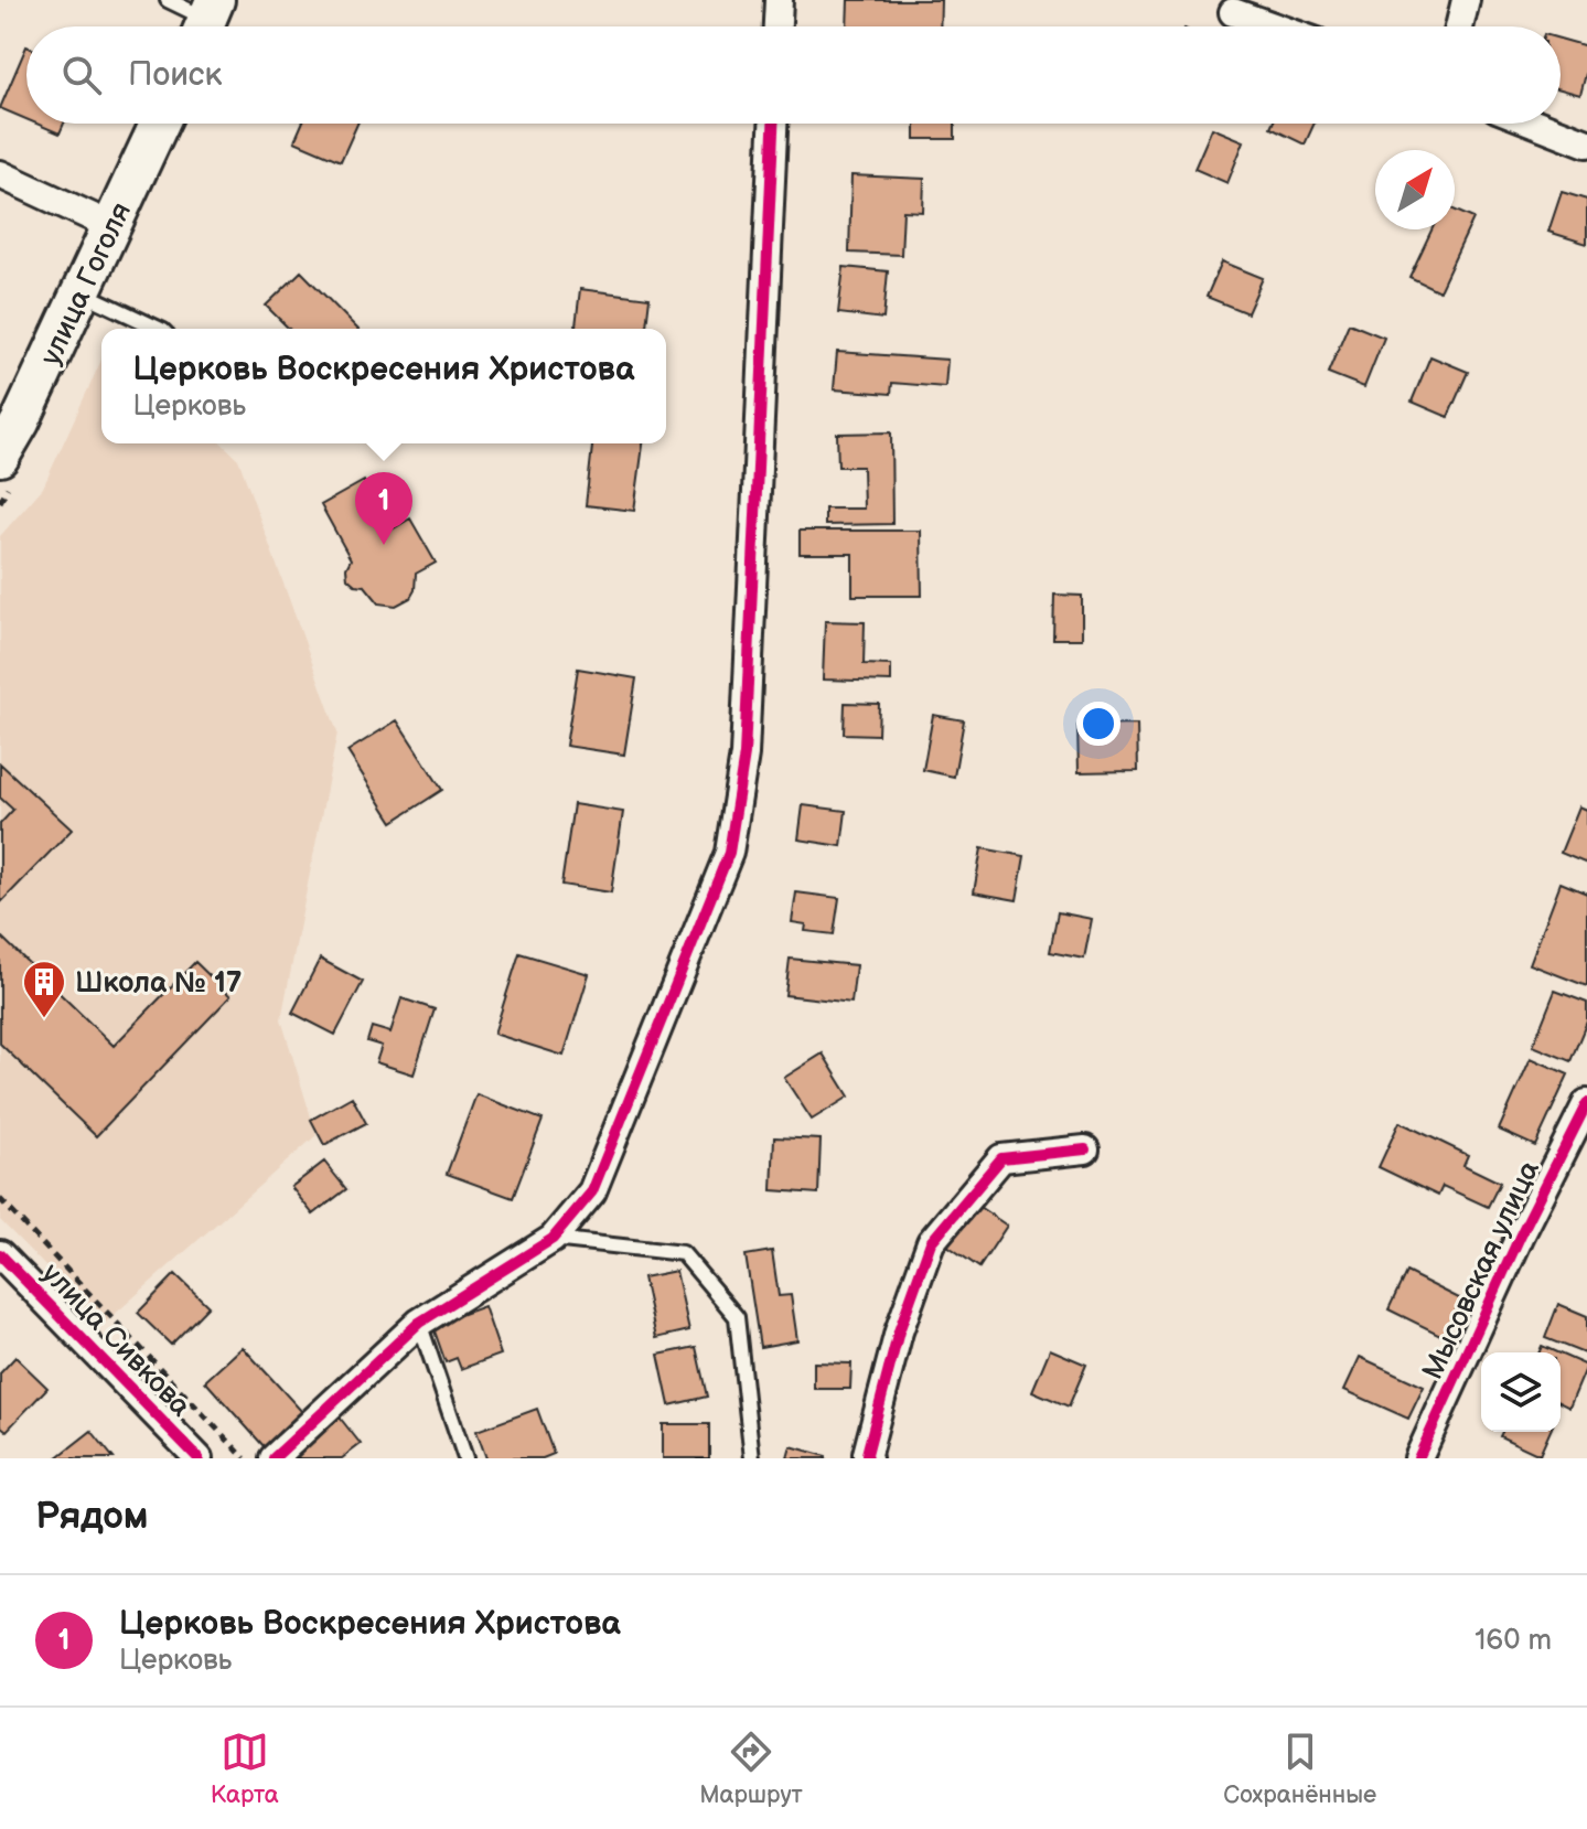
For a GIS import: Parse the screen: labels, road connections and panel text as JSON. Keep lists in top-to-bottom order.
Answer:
{
  "streets": {
    "main road": ["улица Гоголя"],
    "street": ["Мысовская улица", "улица Сивкова"]
  },
  "places": {
    "building": ["Школа № 17"]
  },
  "north": "top right",
  "page": {
    "search": "Поиск",
    "popup": ["Церковь Воскресения Христова", "Церковь"],
    "pins": "1",
    "heading": "Рядом",
    "list": [
      {
        "mark": "1",
        "name": "Церковь Воскресения Христова",
        "note": "Церковь",
        "value": "160 m"
      }
    ],
    "nav": ["Карта", "Маршрут", "Сохранённые"]
  }
}
